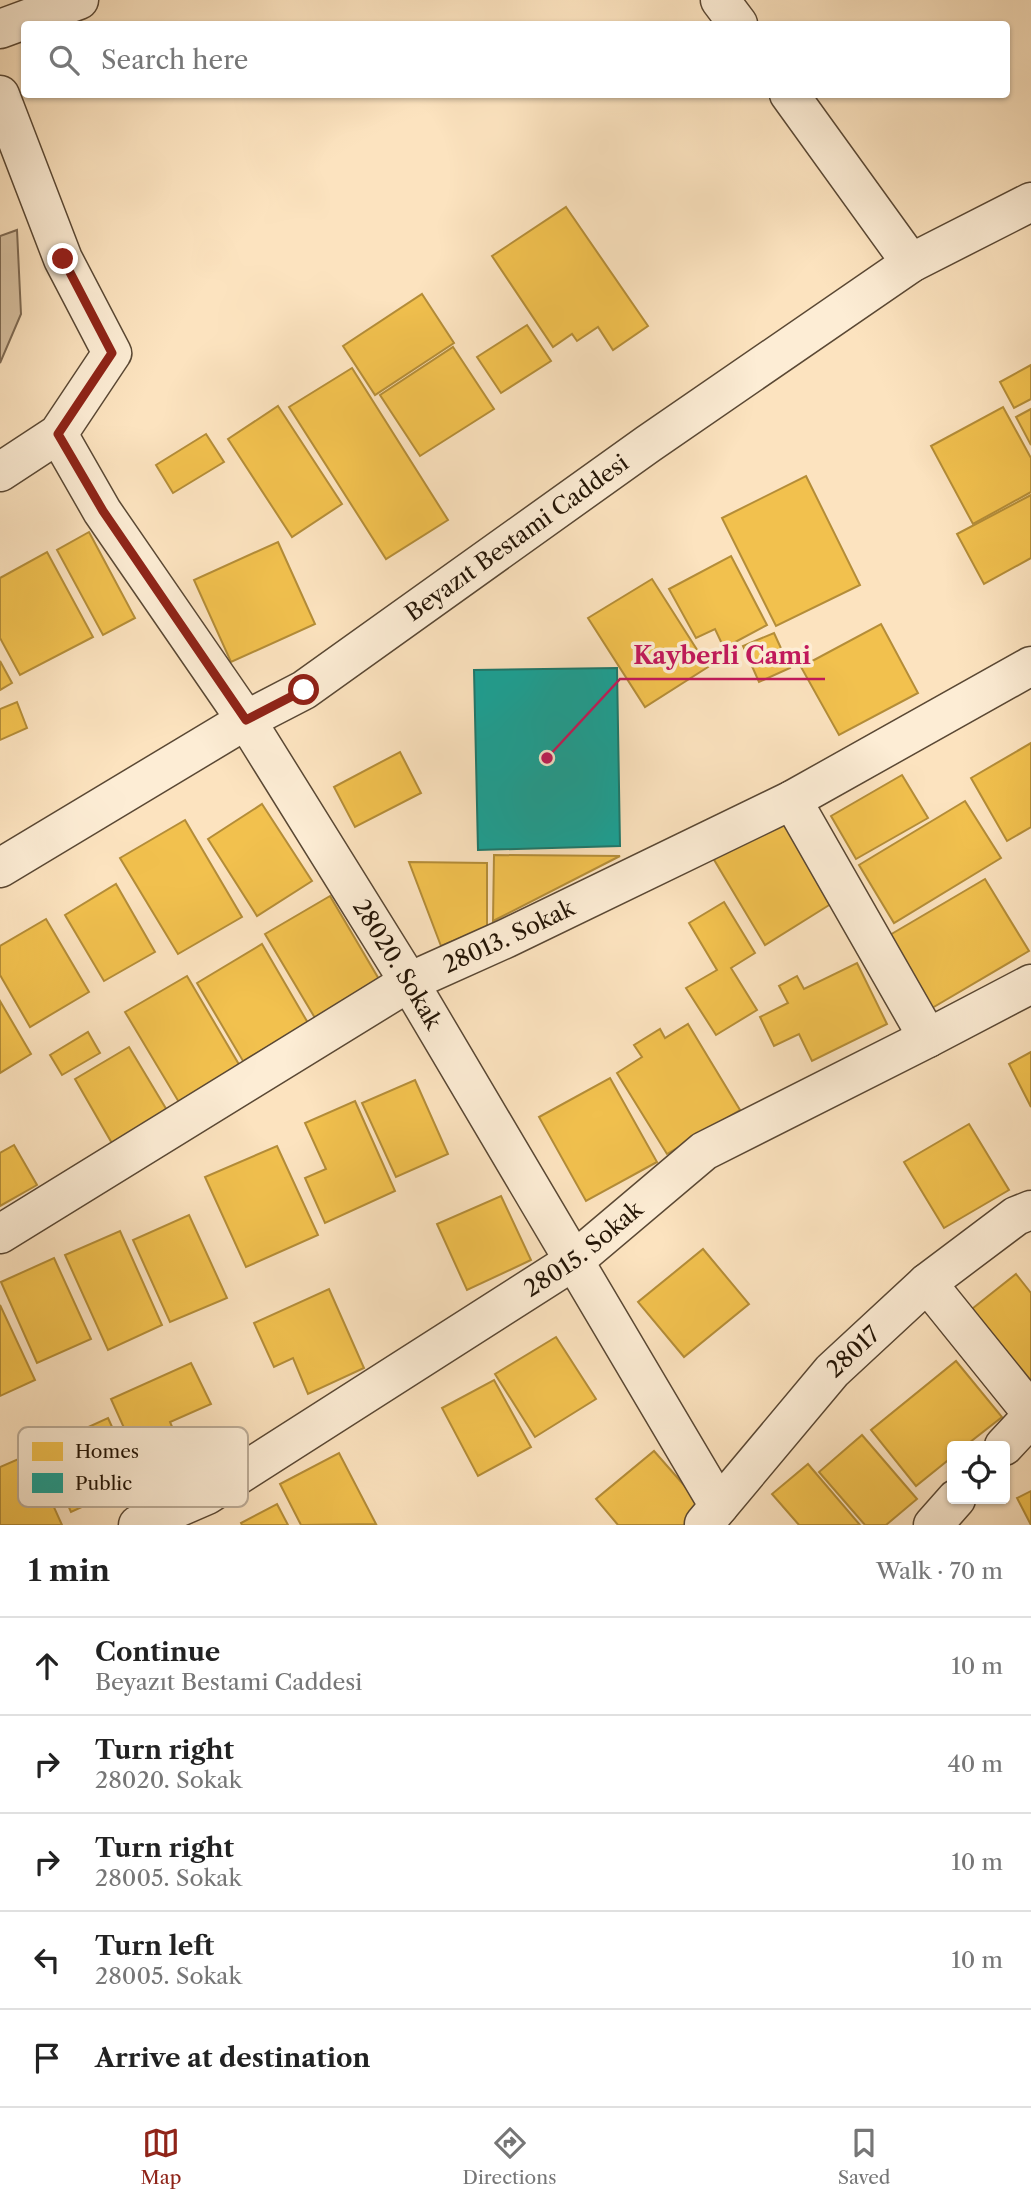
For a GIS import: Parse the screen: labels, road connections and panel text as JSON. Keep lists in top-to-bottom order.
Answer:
{
  "streets": {
    "street": [
      "Beyazıt Bestami Caddesi",
      "28013. Sokak",
      "28020. Sokak",
      "28015. Sokak",
      "28017"
    ]
  },
  "crossings": [
    ["Beyazıt Bestami Caddesi", "28020. Sokak"],
    ["28013. Sokak", "28020. Sokak"],
    ["28020. Sokak", "28015. Sokak"],
    ["28020. Sokak", "28017"]
  ],
  "places": ["Kayberli Cami"],
  "legend": ["Homes", "Public"],
  "page": {
    "search": "Search here",
    "heading": ["1 min", "Walk · 70 m"],
    "list": [
      ["Continue", "Beyazıt Bestami Caddesi", "10 m"],
      ["Turn right", "28020. Sokak", "40 m"],
      ["Turn right", "28005. Sokak", "10 m"],
      ["Turn left", "28005. Sokak", "10 m"],
      "Arrive at destination"
    ],
    "nav": ["Map", "Directions", "Saved"]
  }
}
